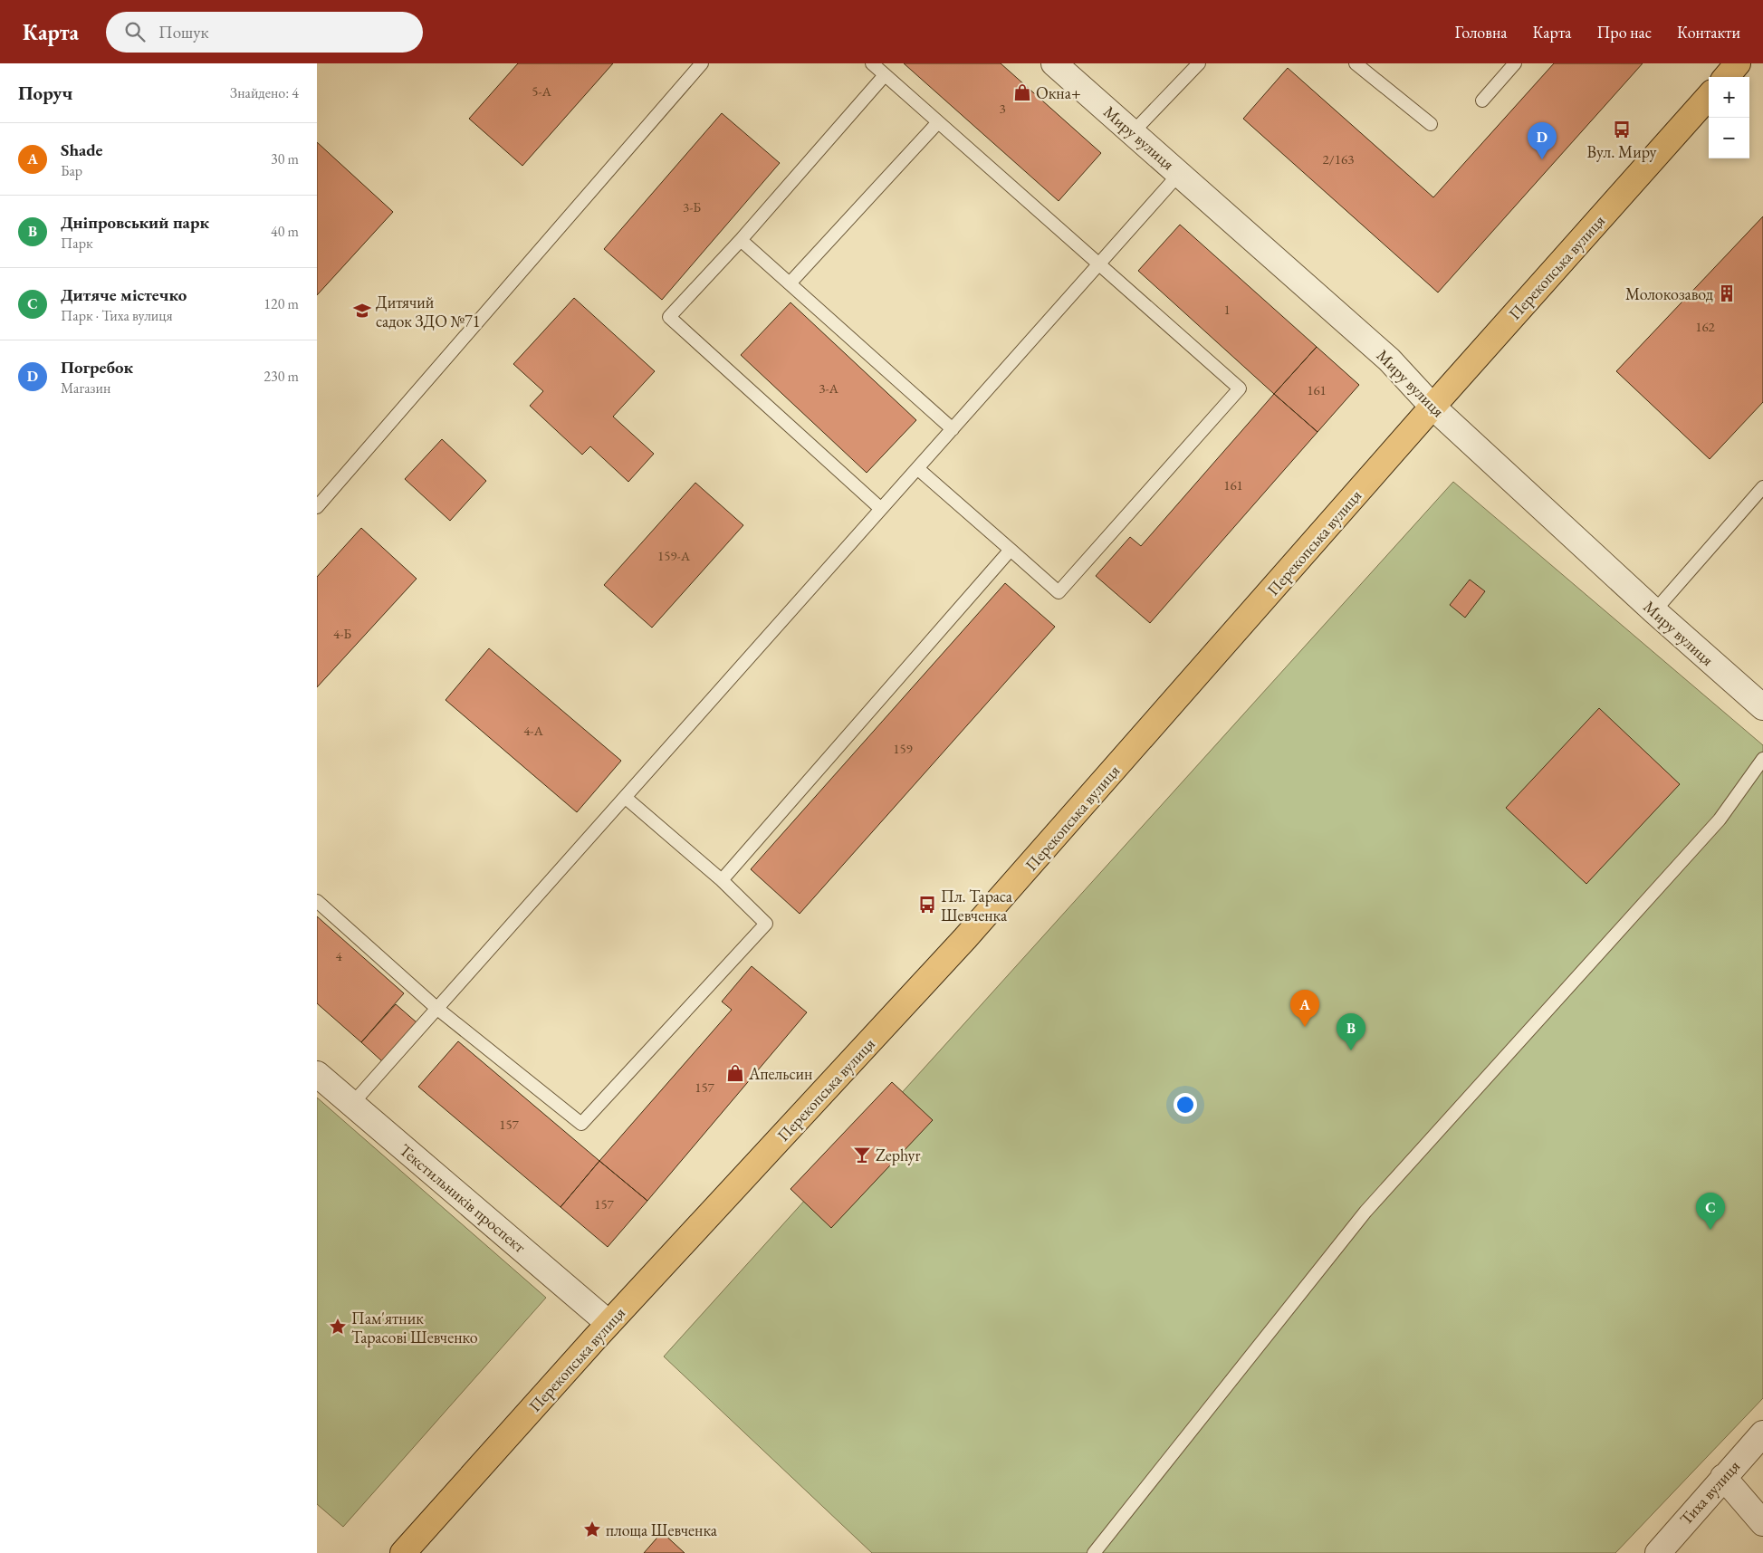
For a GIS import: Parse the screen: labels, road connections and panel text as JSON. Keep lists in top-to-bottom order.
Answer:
{
  "streets": {
    "main road": ["Перекопська вулиця"],
    "street": ["Миру вулиця", "Текстильників проспект", "Тиха вулиця"]
  },
  "crossings": [
    ["Миру вулиця", "Перекопська вулиця"],
    ["Перекопська вулиця", "Текстильників проспект"]
  ],
  "places": {
    "shop": ["Окна+", "Апельсин"],
    "bus stop": ["Вул. Миру", "Пл. Тараса Шевченка"],
    "building": ["Молокозавод"],
    "school or university": ["Дитячий садок ЗДО №71"],
    "bar": ["Zephyr"],
    "place": ["Пам'ятник Тарасові Шевченко", "площа Шевченка"]
  },
  "house_numbers": [
    "5-А",
    "3",
    "2/163",
    "3-Б",
    "1",
    "162",
    "3-А",
    "161",
    "161",
    "159-А",
    "4-Б",
    "4-А",
    "159",
    "4",
    "157",
    "157",
    "157"
  ],
  "page": {
    "header": "Карта",
    "search": "Пошук",
    "nav": [
      "Головна",
      "Карта",
      "Про нас",
      "Контакти"
    ],
    "heading": ["Поруч", "Знайдено: 4"],
    "map_buttons": ["+", "−"],
    "list": [
      {
        "mark": "A",
        "name": "Shade",
        "note": "Бар",
        "value": "30 m"
      },
      {
        "mark": "B",
        "name": "Дніпровський парк",
        "note": "Парк",
        "value": "40 m"
      },
      {
        "mark": "C",
        "name": "Дитяче містечко",
        "note": "Парк · Тиха вулиця",
        "value": "120 m"
      },
      {
        "mark": "D",
        "name": "Погребок",
        "note": "Магазин",
        "value": "230 m"
      }
    ],
    "pins": [
      "D",
      "A",
      "B",
      "C"
    ]
  }
}
